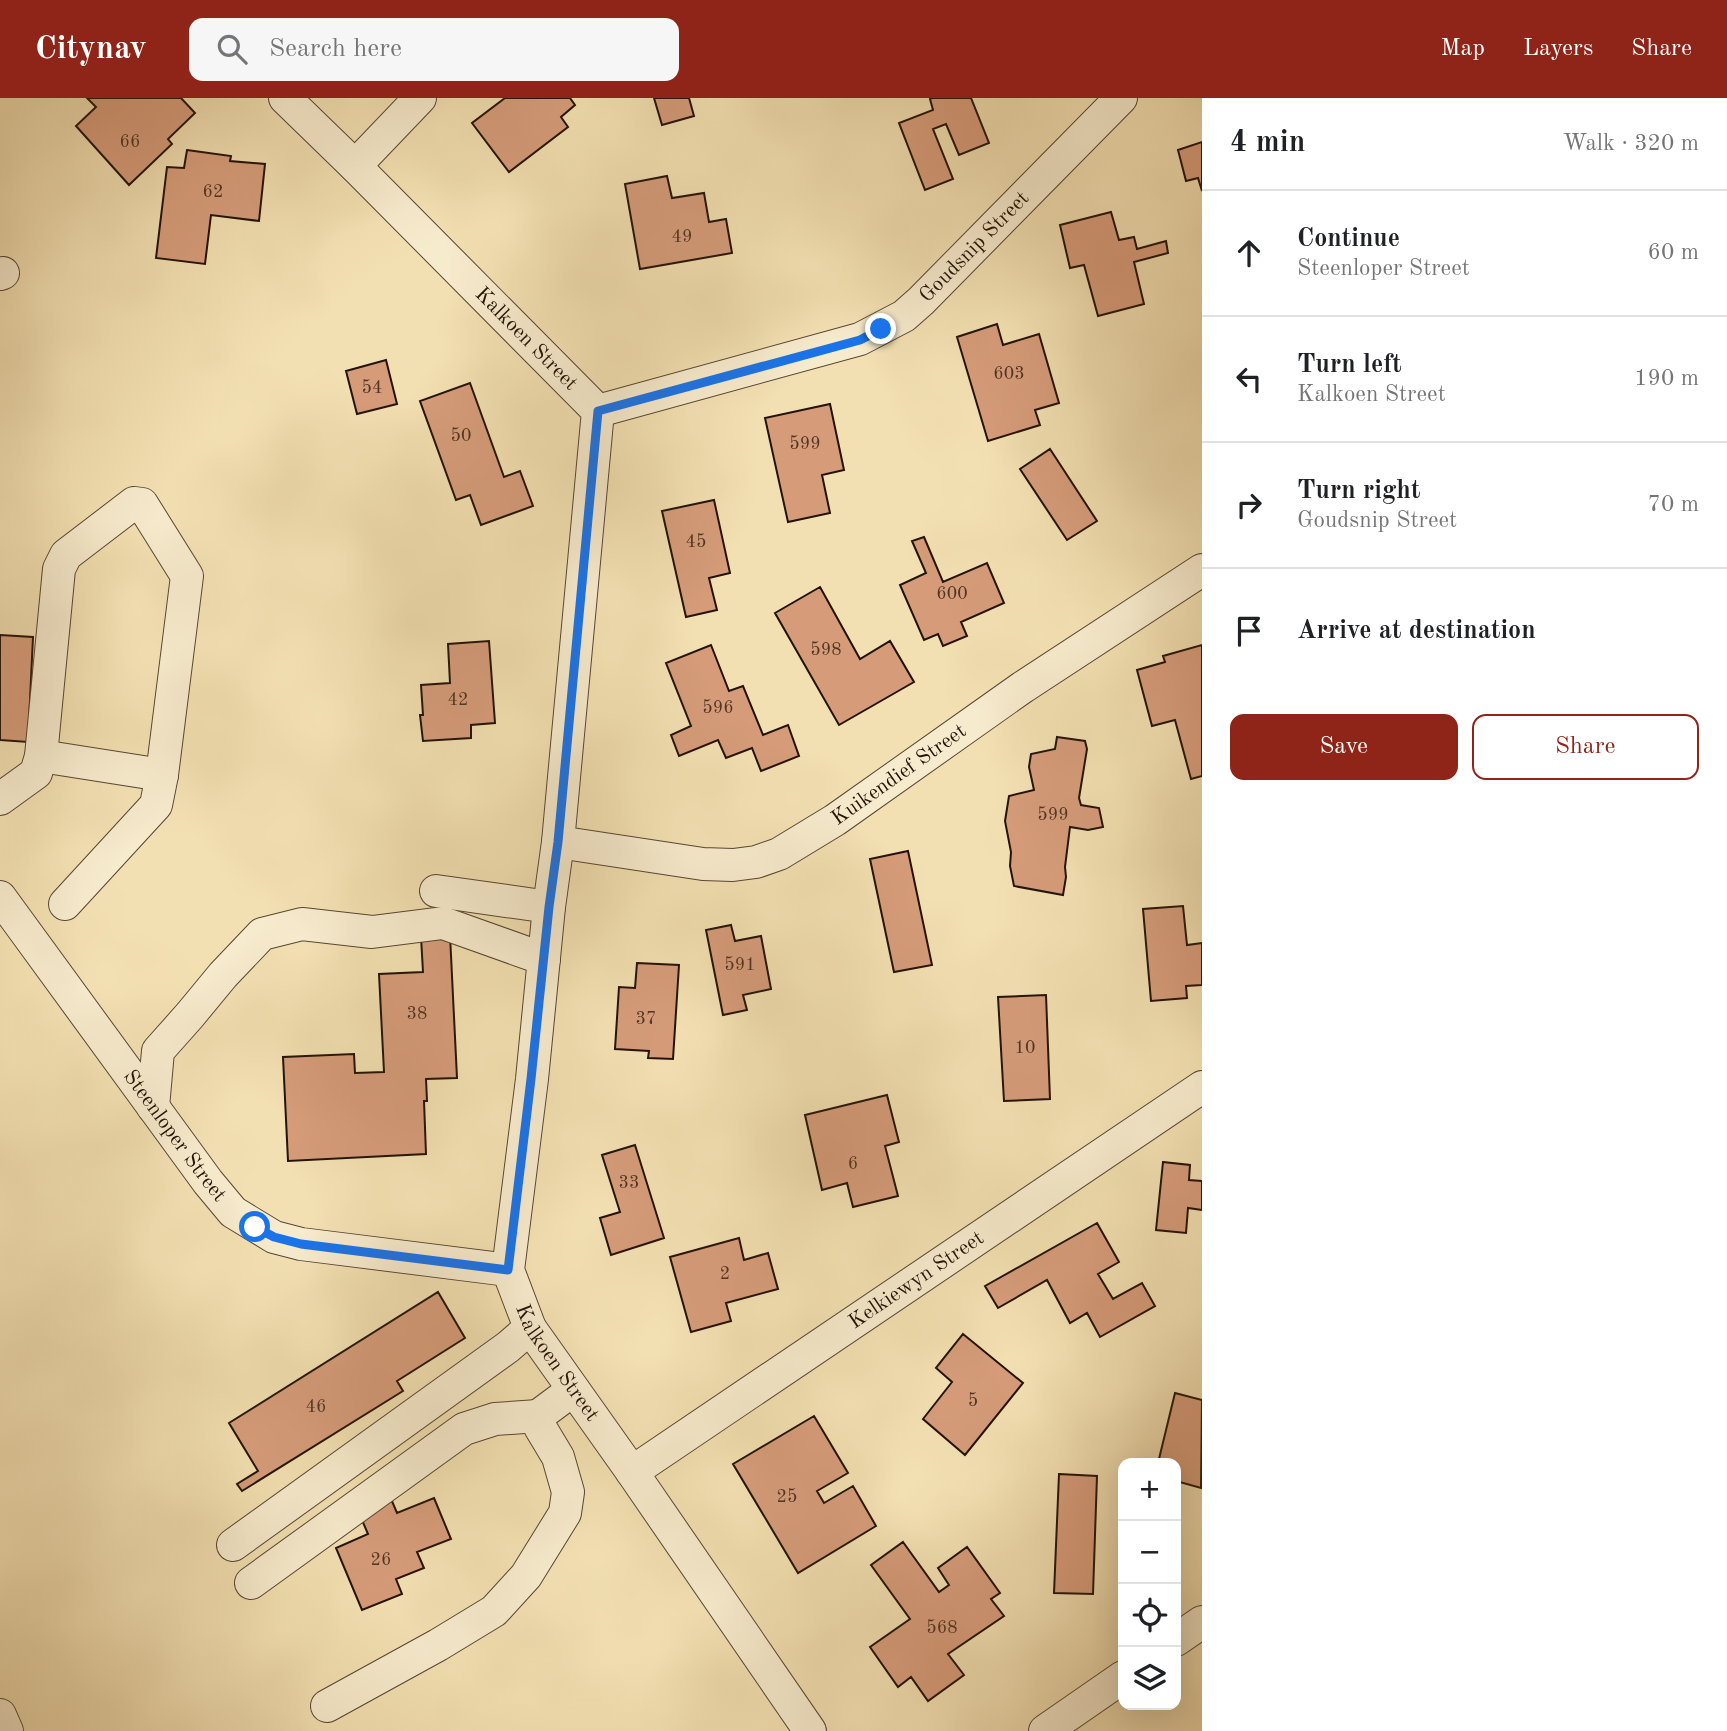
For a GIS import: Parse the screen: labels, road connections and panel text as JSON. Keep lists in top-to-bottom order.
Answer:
{
  "streets": {
    "street": [
      "Goudsnip Street",
      "Kalkoen Street",
      "Kuikendief Street",
      "Steenloper Street",
      "Kelkiewyn Street"
    ]
  },
  "crossings": [
    ["Goudsnip Street", "Kalkoen Street"],
    ["Kalkoen Street", "Kuikendief Street"],
    ["Kalkoen Street", "Steenloper Street"],
    ["Kalkoen Street", "Kelkiewyn Street"]
  ],
  "house_numbers": [
    "66",
    "62",
    "49",
    "603",
    "54",
    "50",
    "599",
    "45",
    "600",
    "598",
    "42",
    "596",
    "599",
    "591",
    "38",
    "37",
    "10",
    "6",
    "33",
    "2",
    "5",
    "46",
    "25",
    "26",
    "568"
  ],
  "page": {
    "header": "Citynav",
    "search": "Search here",
    "nav": ["Map", "Layers", "Share"],
    "heading": ["4 min", "Walk · 320 m"],
    "list": [
      ["Continue", "Steenloper Street", "60 m"],
      ["Turn left", "Kalkoen Street", "190 m"],
      ["Turn right", "Goudsnip Street", "70 m"],
      "Arrive at destination"
    ],
    "buttons": ["Save", "Share"],
    "map_buttons": ["+", "−"]
  }
}
